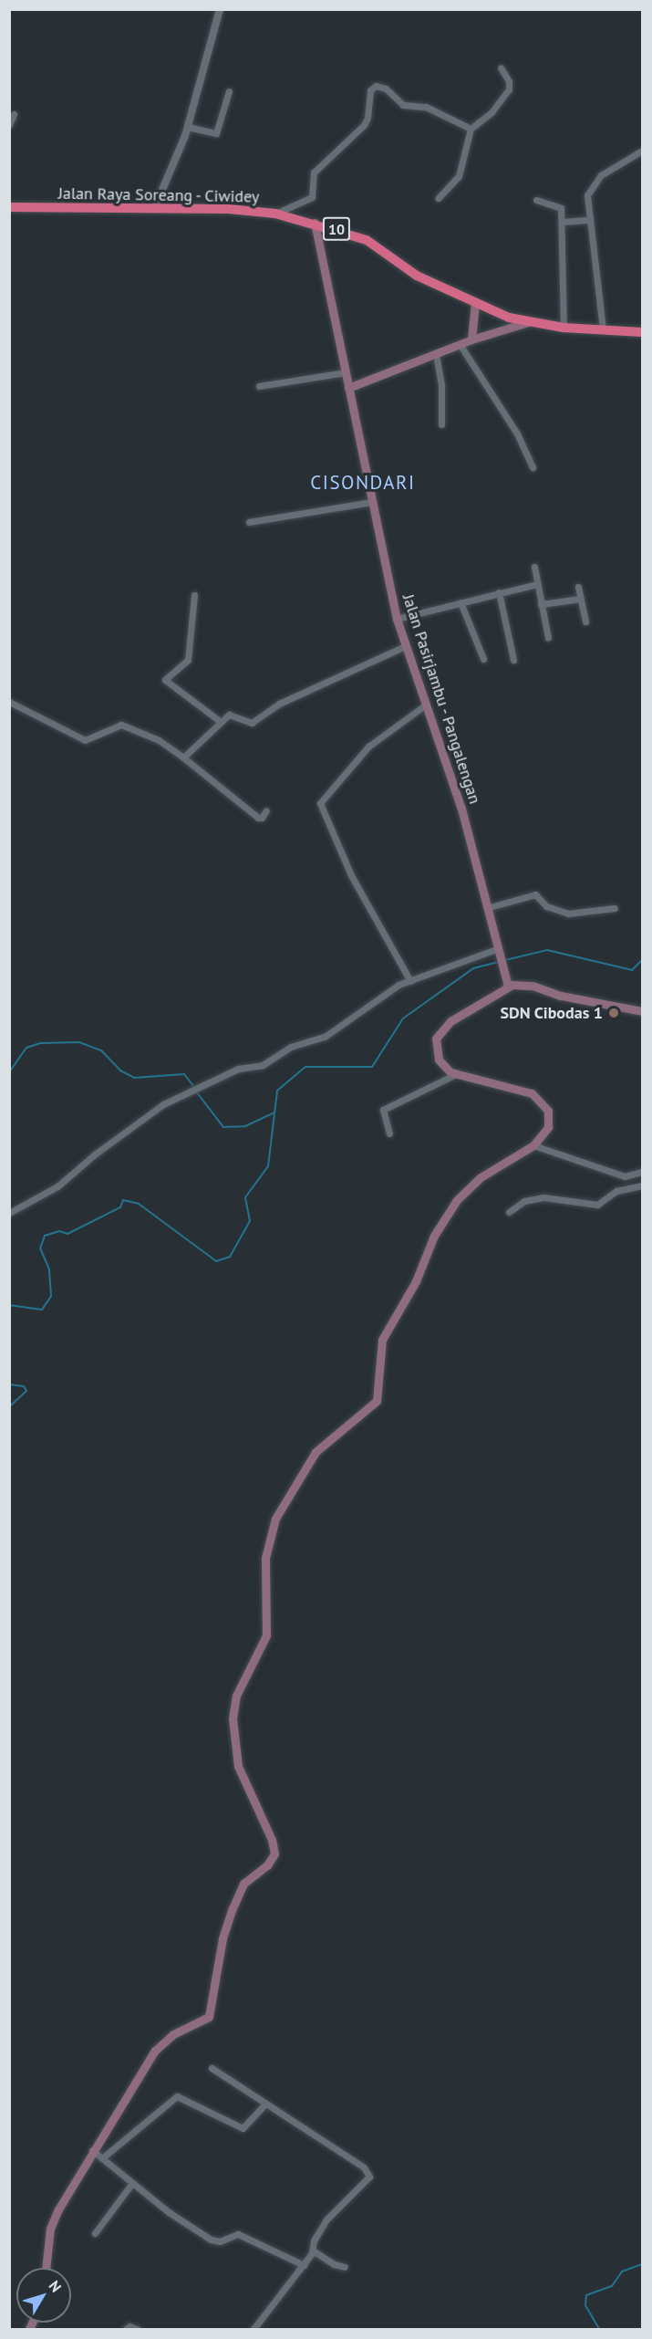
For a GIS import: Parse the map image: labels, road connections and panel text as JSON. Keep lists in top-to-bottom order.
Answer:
{
  "streets": {
    "highway": ["Jalan Raya Soreang - Ciwidey", "10"],
    "main road": ["Jalan Pasirjambu - Pangalengan"]
  },
  "crossings": [
    ["Jalan Raya Soreang - Ciwidey", "Jalan Pasirjambu - Pangalengan"]
  ],
  "districts": ["CISONDARI"],
  "places": ["SDN Cibodas 1"],
  "north": "top right"
}
